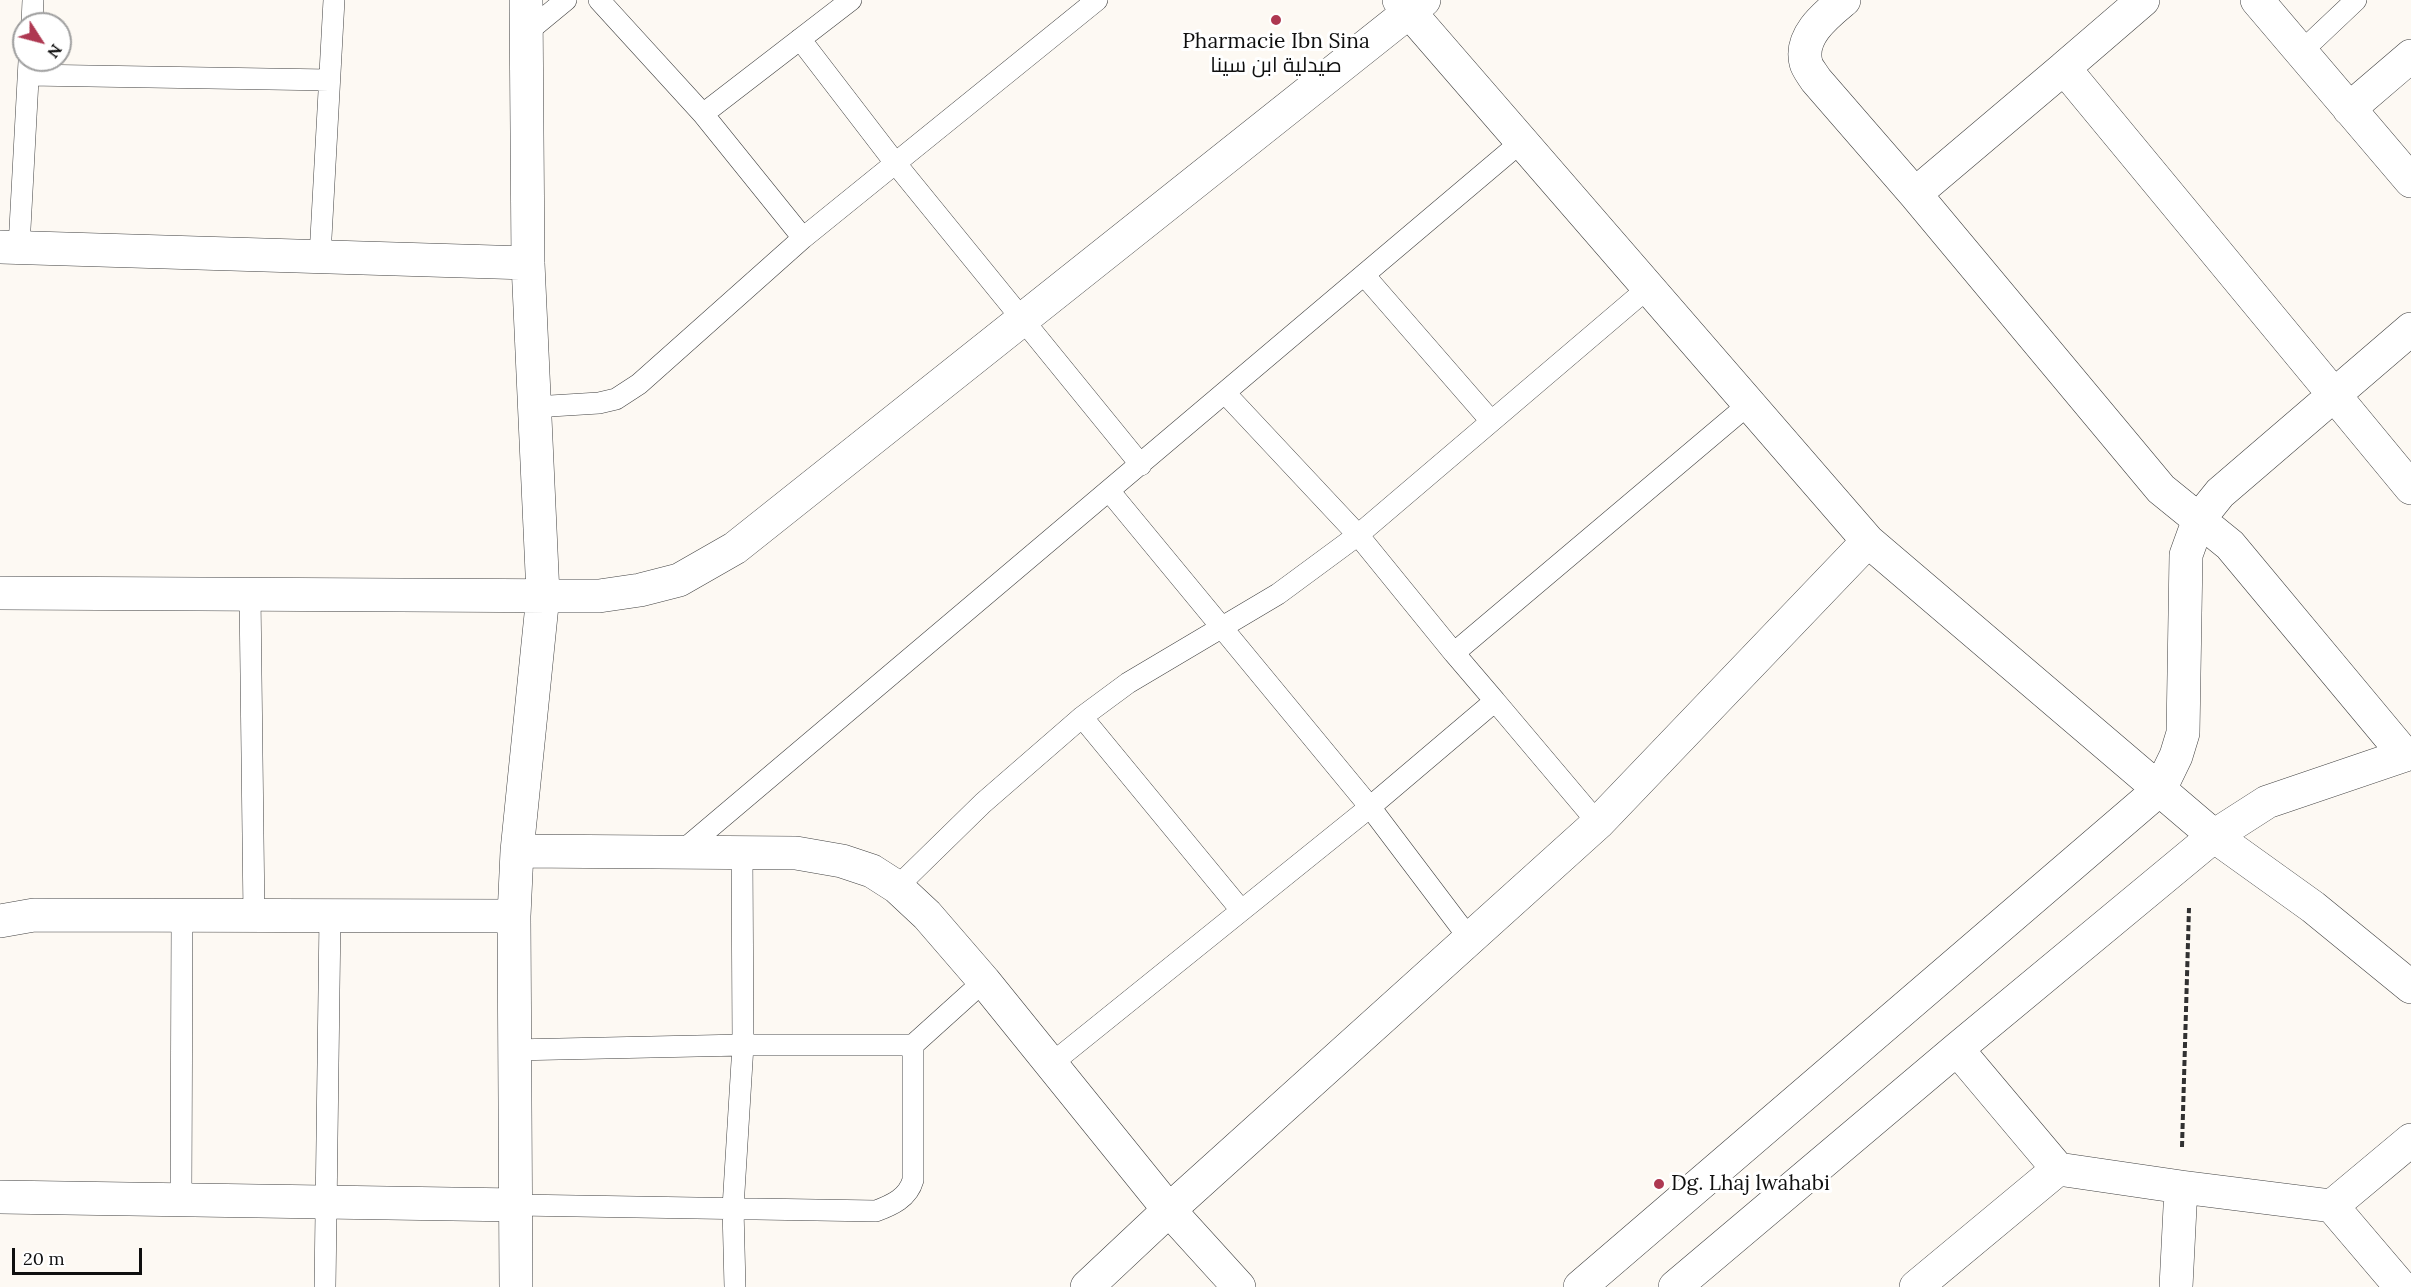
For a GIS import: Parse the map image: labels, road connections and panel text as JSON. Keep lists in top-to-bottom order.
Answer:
{
  "places": ["Pharmacie Ibn Sina صيدلية ابن سينا", "Dg. Lhaj lwahabi"],
  "scale_bar": "20 m",
  "north": "bottom right"
}
